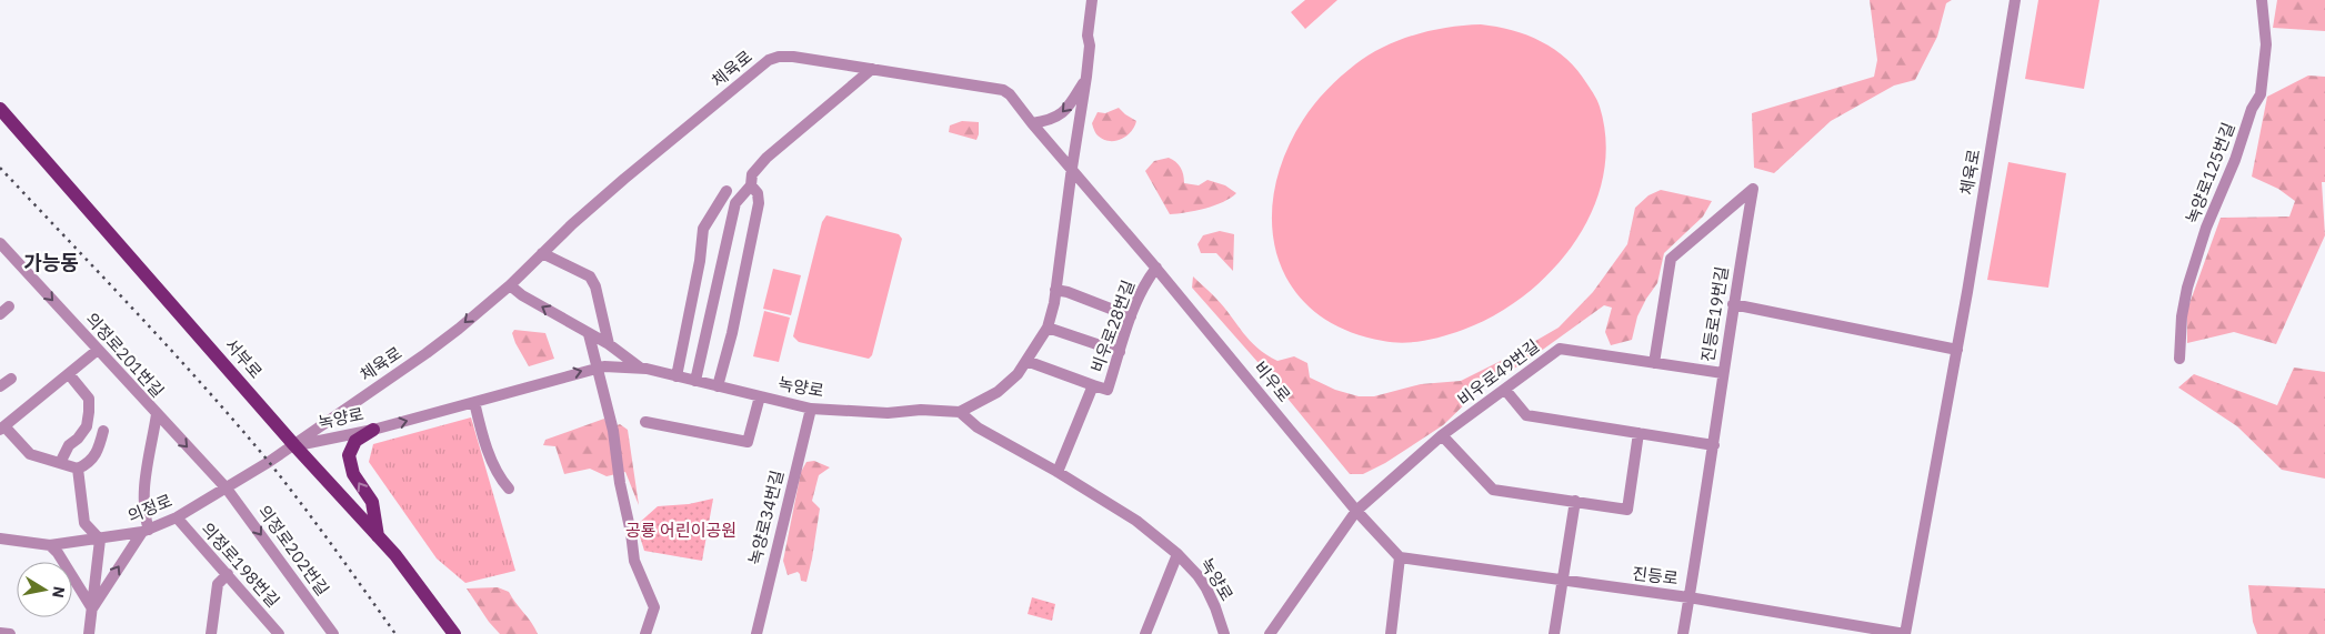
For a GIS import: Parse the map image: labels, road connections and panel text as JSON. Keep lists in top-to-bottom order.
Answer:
{
  "streets": {
    "main road": ["서부로"],
    "street": [
      "체육로",
      "녹양로125번길",
      "진등로19번길",
      "비우로28번길",
      "의정로201번길",
      "비우로49번길",
      "비우로",
      "녹양로",
      "의정로",
      "녹양로34번길",
      "의정로202번길",
      "의정로198번길",
      "진등로"
    ]
  },
  "crossings": [
    ["체육로", "서부로"],
    ["체육로", "비우로"],
    ["체육로", "녹양로"],
    ["체육로", "의정로"],
    ["체육로", "진등로"],
    ["진등로19번길", "비우로49번길"],
    ["진등로19번길", "진등로"],
    ["비우로28번길", "비우로"],
    ["비우로28번길", "녹양로"],
    ["의정로201번길", "의정로"],
    ["의정로201번길", "의정로202번길"],
    ["서부로", "녹양로"],
    ["서부로", "의정로"],
    ["비우로49번길", "비우로"],
    ["비우로", "진등로"],
    ["녹양로", "의정로"],
    ["녹양로", "녹양로34번길"],
    ["의정로", "의정로202번길"],
    ["의정로", "의정로198번길"]
  ],
  "one_way": ["의정로201번길", "의정로202번길"],
  "districts": ["가능동"],
  "parks": ["공룡 어린이공원"],
  "north": "right"
}
